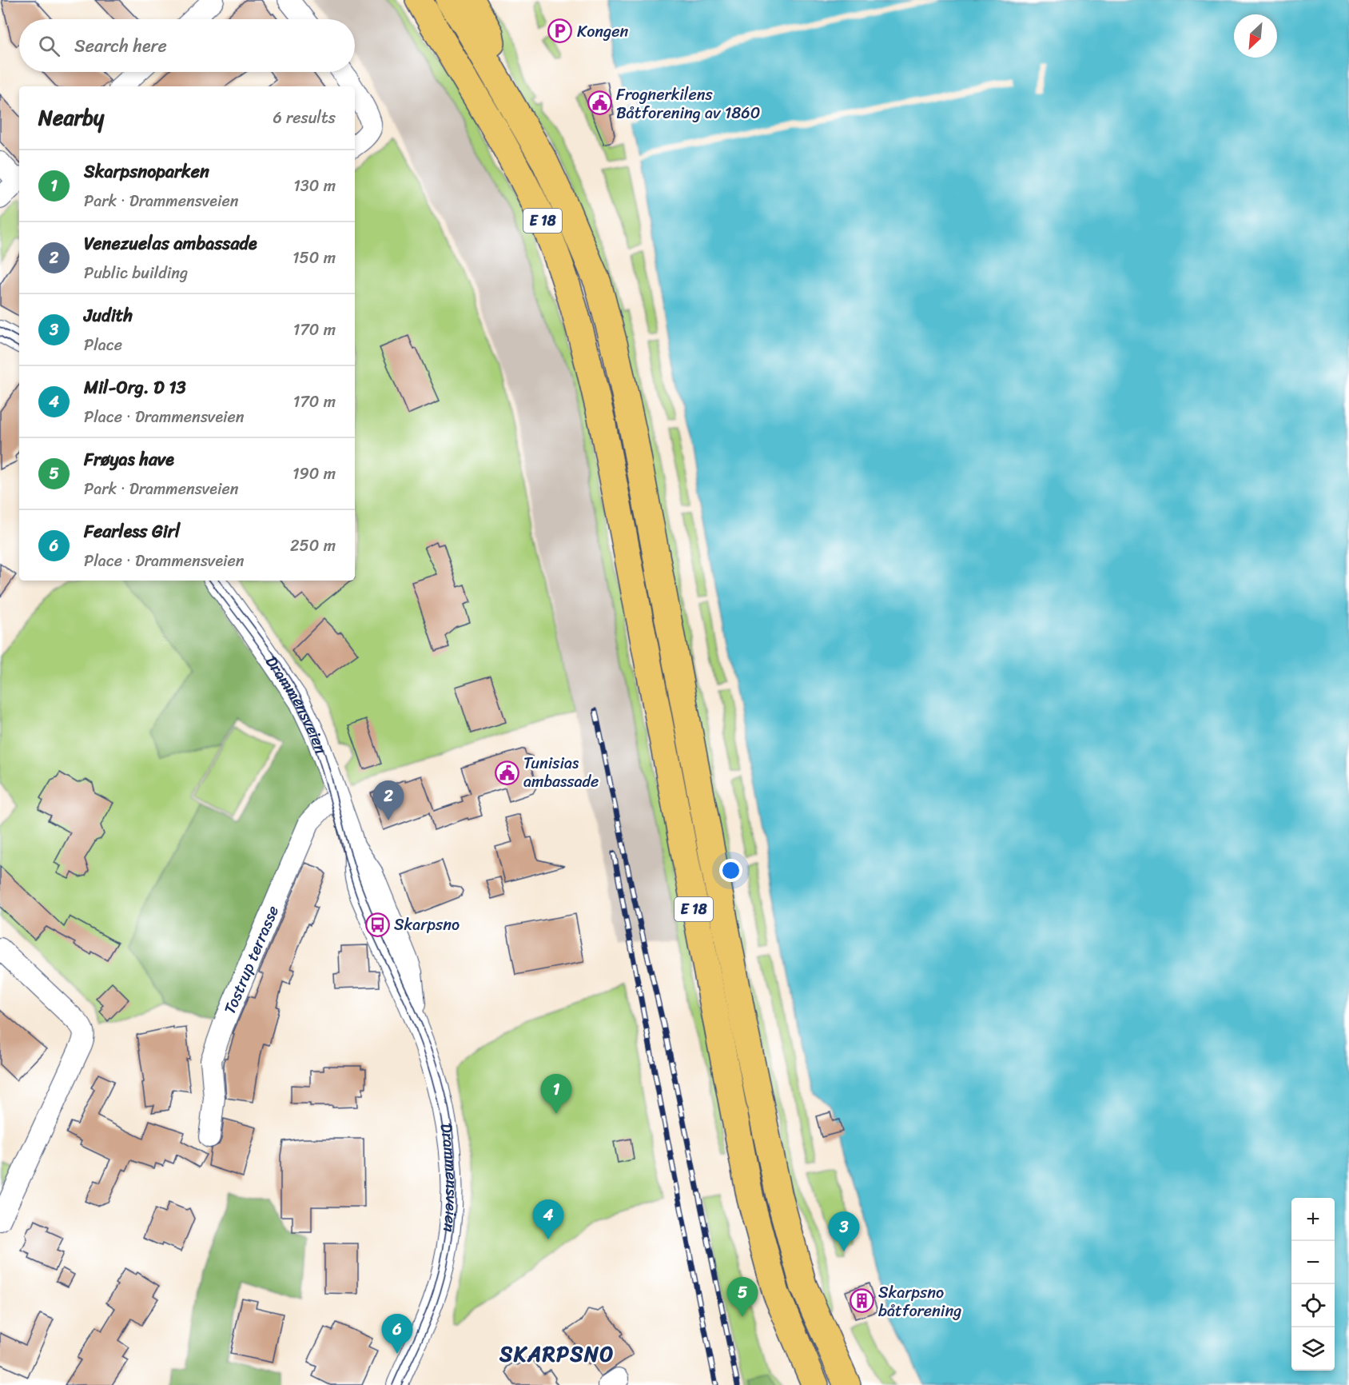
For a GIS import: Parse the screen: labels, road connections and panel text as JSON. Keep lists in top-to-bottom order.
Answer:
{
  "streets": {
    "highway": ["E 18"],
    "street": ["Drammensveien", "Tostrup terrasse"]
  },
  "crossings": [
    ["Drammensveien", "Tostrup terrasse"]
  ],
  "districts": ["SKARPSNO"],
  "places": {
    "parking": ["Kongen"],
    "public building": ["Frognerkilens Båtforening av 1860", "Tunisias ambassade"],
    "bus stop": ["Skarpsno"],
    "building": ["Skarpsno båtforening"]
  },
  "north": "bottom left",
  "page": {
    "search": "Search here",
    "heading": ["Nearby", "6 results"],
    "list": [
      {
        "mark": "1",
        "name": "Skarpsnoparken",
        "note": "Park · Drammensveien",
        "value": "130 m"
      },
      {
        "mark": "2",
        "name": "Venezuelas ambassade",
        "note": "Public building",
        "value": "150 m"
      },
      {
        "mark": "3",
        "name": "Judith",
        "note": "Place",
        "value": "170 m"
      },
      {
        "mark": "4",
        "name": "Mil-Org. D 13",
        "note": "Place · Drammensveien",
        "value": "170 m"
      },
      {
        "mark": "5",
        "name": "Frøyas have",
        "note": "Park · Drammensveien",
        "value": "190 m"
      },
      {
        "mark": "6",
        "name": "Fearless Girl",
        "note": "Place · Drammensveien",
        "value": "250 m"
      }
    ],
    "pins": [
      "2",
      "1",
      "4",
      "3",
      "5",
      "6"
    ],
    "map_buttons": ["+", "−"]
  }
}
